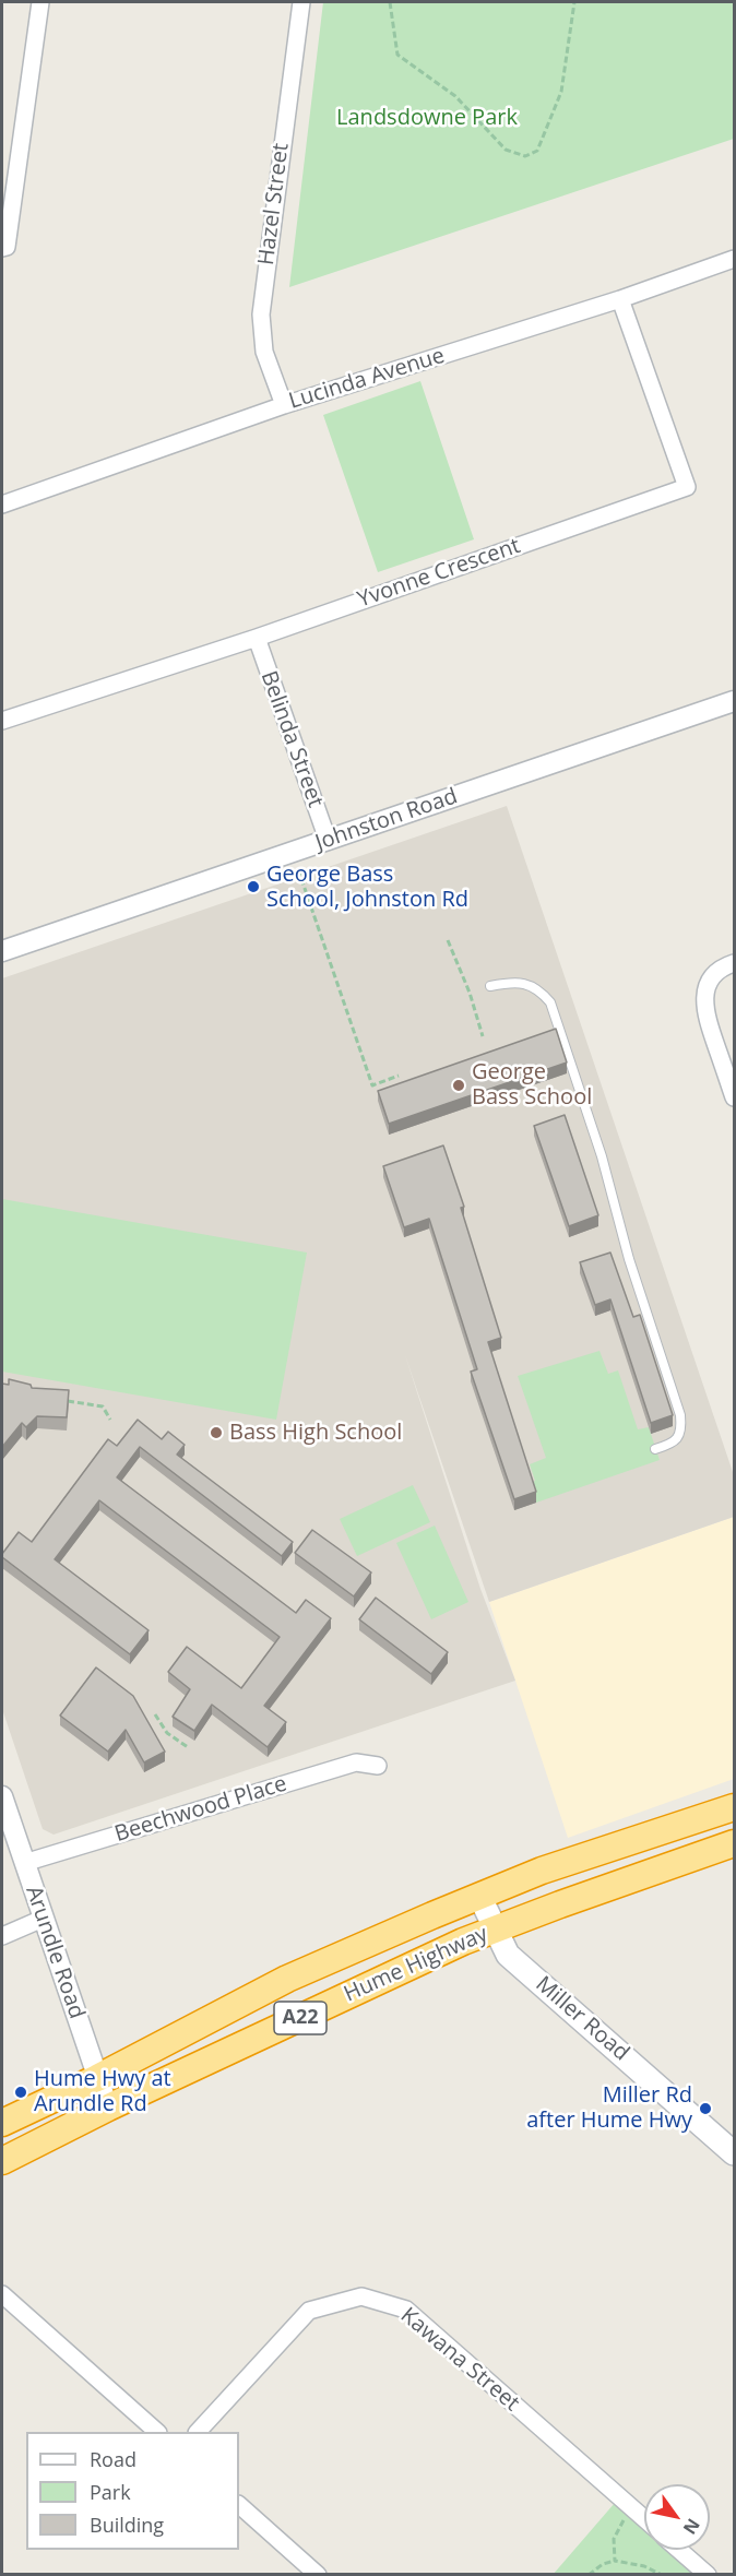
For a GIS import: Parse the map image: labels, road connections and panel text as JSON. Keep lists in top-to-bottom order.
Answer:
{
  "streets": {
    "highway": ["Hume Highway", "A22"],
    "main road": ["Miller Road"],
    "street": [
      "Hazel Street",
      "Lucinda Avenue",
      "Yvonne Crescent",
      "Belinda Street",
      "Johnston Road",
      "Beechwood Place",
      "Arundle Road",
      "Kawana Street"
    ]
  },
  "crossings": [
    ["Hazel Street", "Lucinda Avenue"],
    ["Lucinda Avenue", "Yvonne Crescent"],
    ["Yvonne Crescent", "Belinda Street"],
    ["Belinda Street", "Johnston Road"],
    ["Beechwood Place", "Arundle Road"],
    ["Arundle Road", "Hume Highway"],
    ["Hume Highway", "Miller Road"]
  ],
  "parks": ["Landsdowne Park"],
  "places": [
    "George Bass School, Johnston Rd",
    "George Bass School",
    "Bass High School",
    "Hume Hwy at Arundle Rd",
    "Miller Rd after Hume Hwy"
  ],
  "legend": ["Road", "Park", "Building"],
  "north": "bottom right"
}
